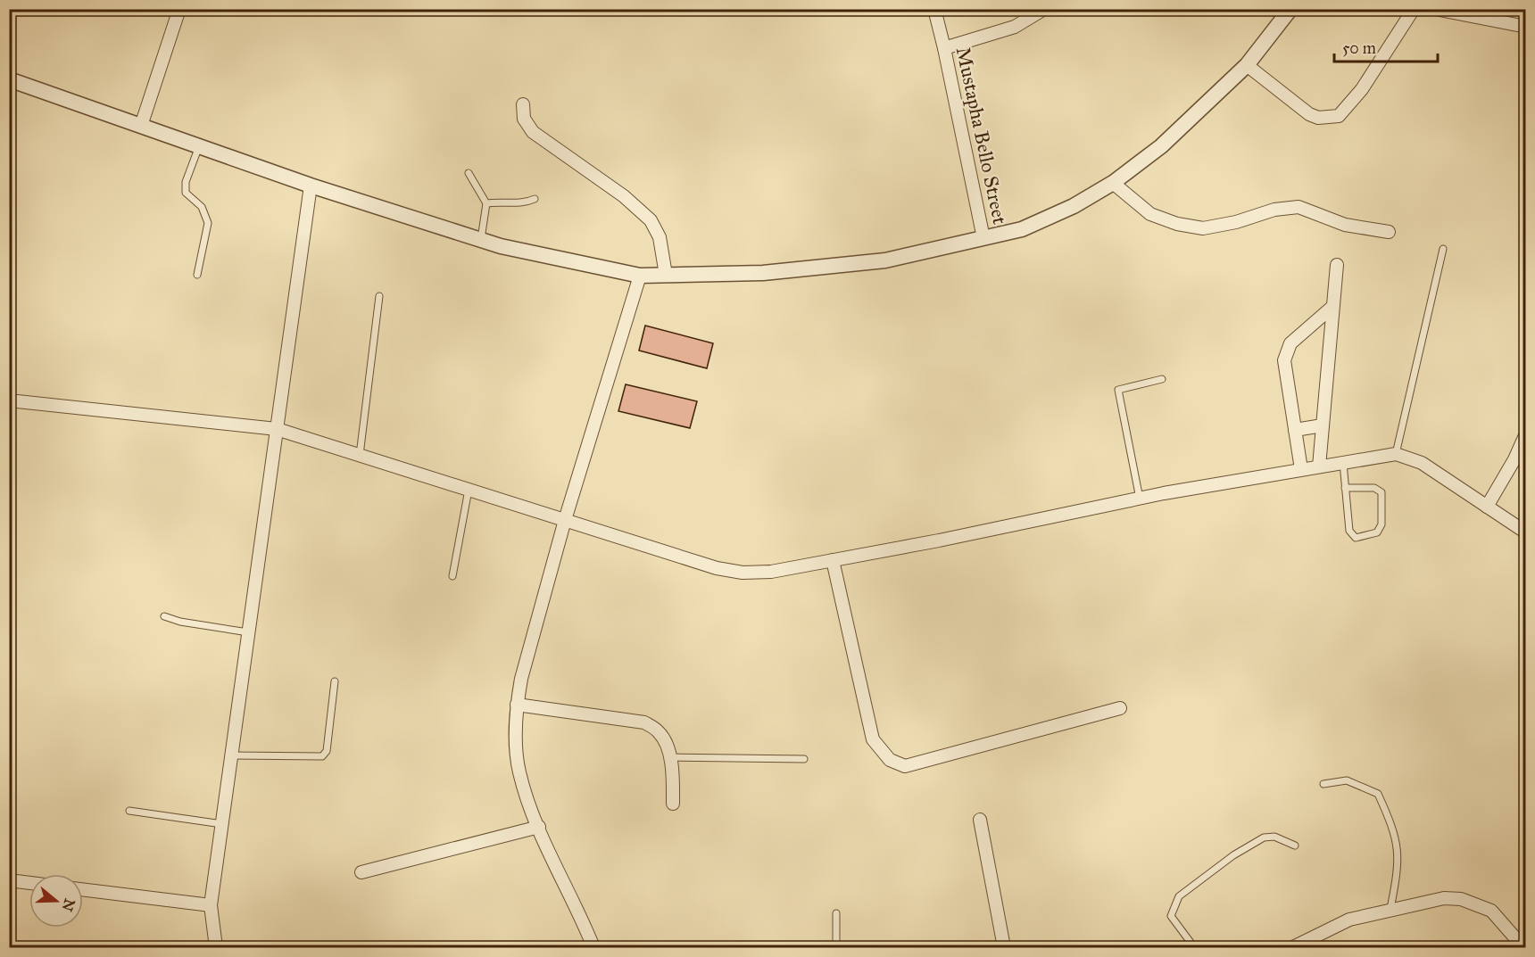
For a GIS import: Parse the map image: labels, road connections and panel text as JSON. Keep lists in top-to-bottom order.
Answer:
{
  "streets": {
    "street": ["Mustapha Bello Street"]
  },
  "scale_bar": "50 m",
  "north": "right"
}
